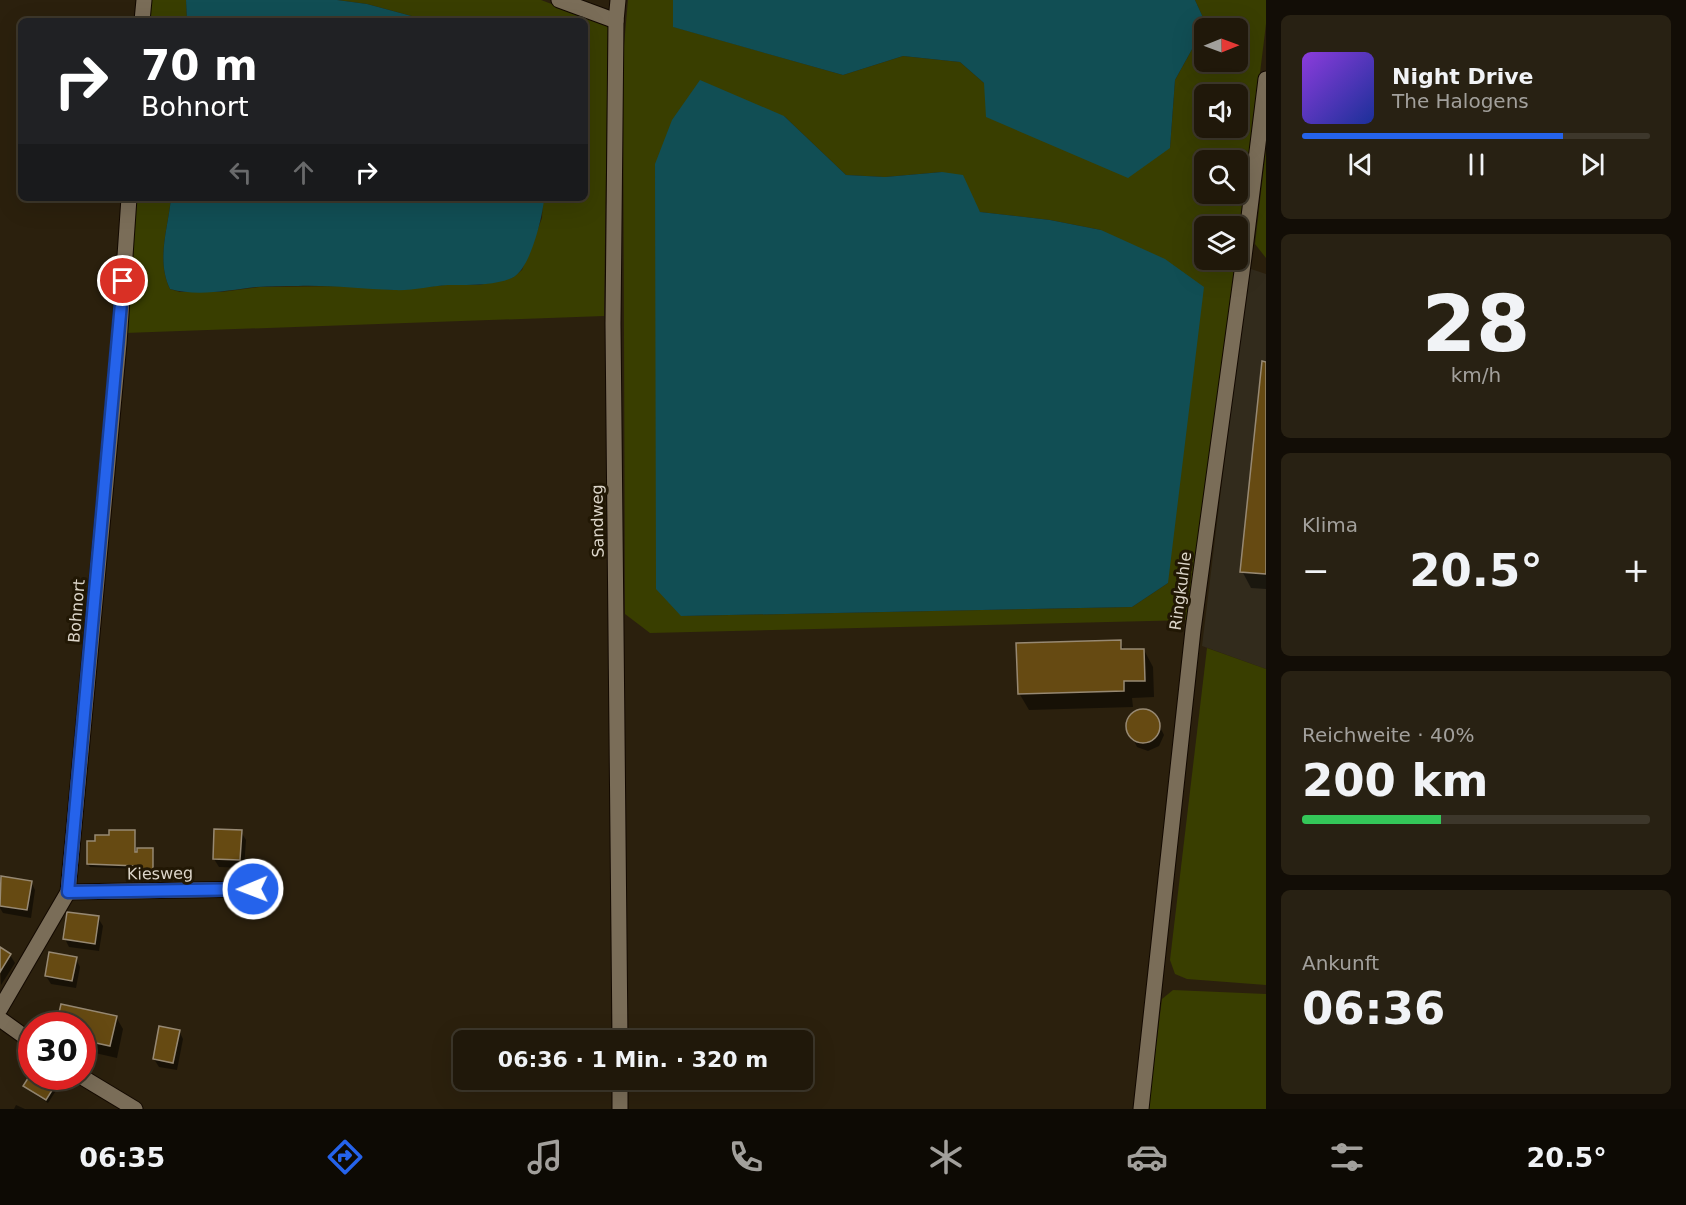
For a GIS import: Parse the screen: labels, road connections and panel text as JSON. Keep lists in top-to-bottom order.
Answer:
{
  "streets": {
    "street": [
      "Sandweg",
      "Ringkuhle",
      "Bohnort",
      "Kiesweg"
    ]
  },
  "crossings": [
    ["Bohnort", "Kiesweg"]
  ],
  "north": "right",
  "page": {
    "turn": ["70 m", "Bohnort"],
    "song": ["Night Drive", "The Halogens"],
    "tile": [
      ["28", "km/h"],
      "Klima",
      ["Reichweite · 40%", "200 km"],
      ["Ankunft", "06:36"]
    ],
    "heat": ["−", "20.5°", "+"],
    "limit": "30",
    "trip": "06:36 · 1 Min. · 320 m",
    "tabs": ["06:35", "20.5°"]
  }
}
